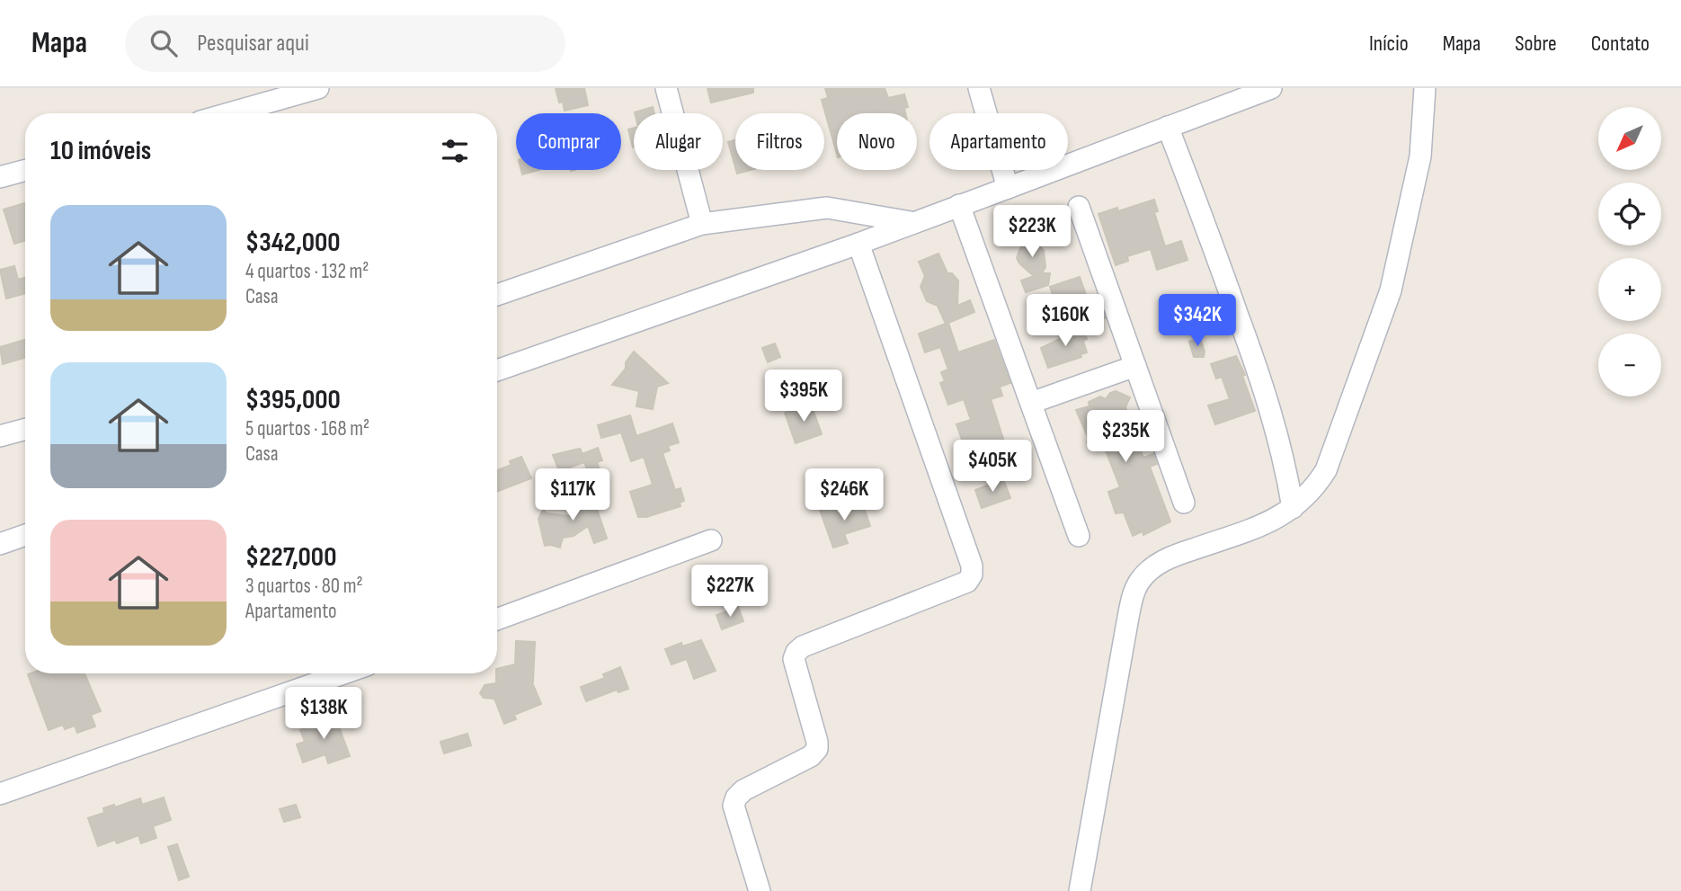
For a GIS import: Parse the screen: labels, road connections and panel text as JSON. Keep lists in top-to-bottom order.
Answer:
{
  "north": "bottom left",
  "page": {
    "header": "Mapa",
    "search": "Pesquisar aqui",
    "nav": [
      "Início",
      "Mapa",
      "Sobre",
      "Contato"
    ],
    "map_buttons": ["+", "−"],
    "chip": [
      "Comprar",
      "Alugar",
      "Filtros",
      "Novo",
      "Apartamento"
    ],
    "heading": "10 imóveis",
    "list": [
      {
        "name": "$342,000",
        "note": "4 quartos · 132 m² · Casa"
      },
      {
        "name": "$395,000",
        "note": "5 quartos · 168 m² · Casa"
      },
      {
        "name": "$227,000",
        "note": "3 quartos · 80 m² · Apartamento"
      }
    ],
    "price": [
      "$223K",
      "$160K",
      "$342K",
      "$395K",
      "$235K",
      "$405K",
      "$117K",
      "$246K",
      "$227K",
      "$138K"
    ]
  }
}
